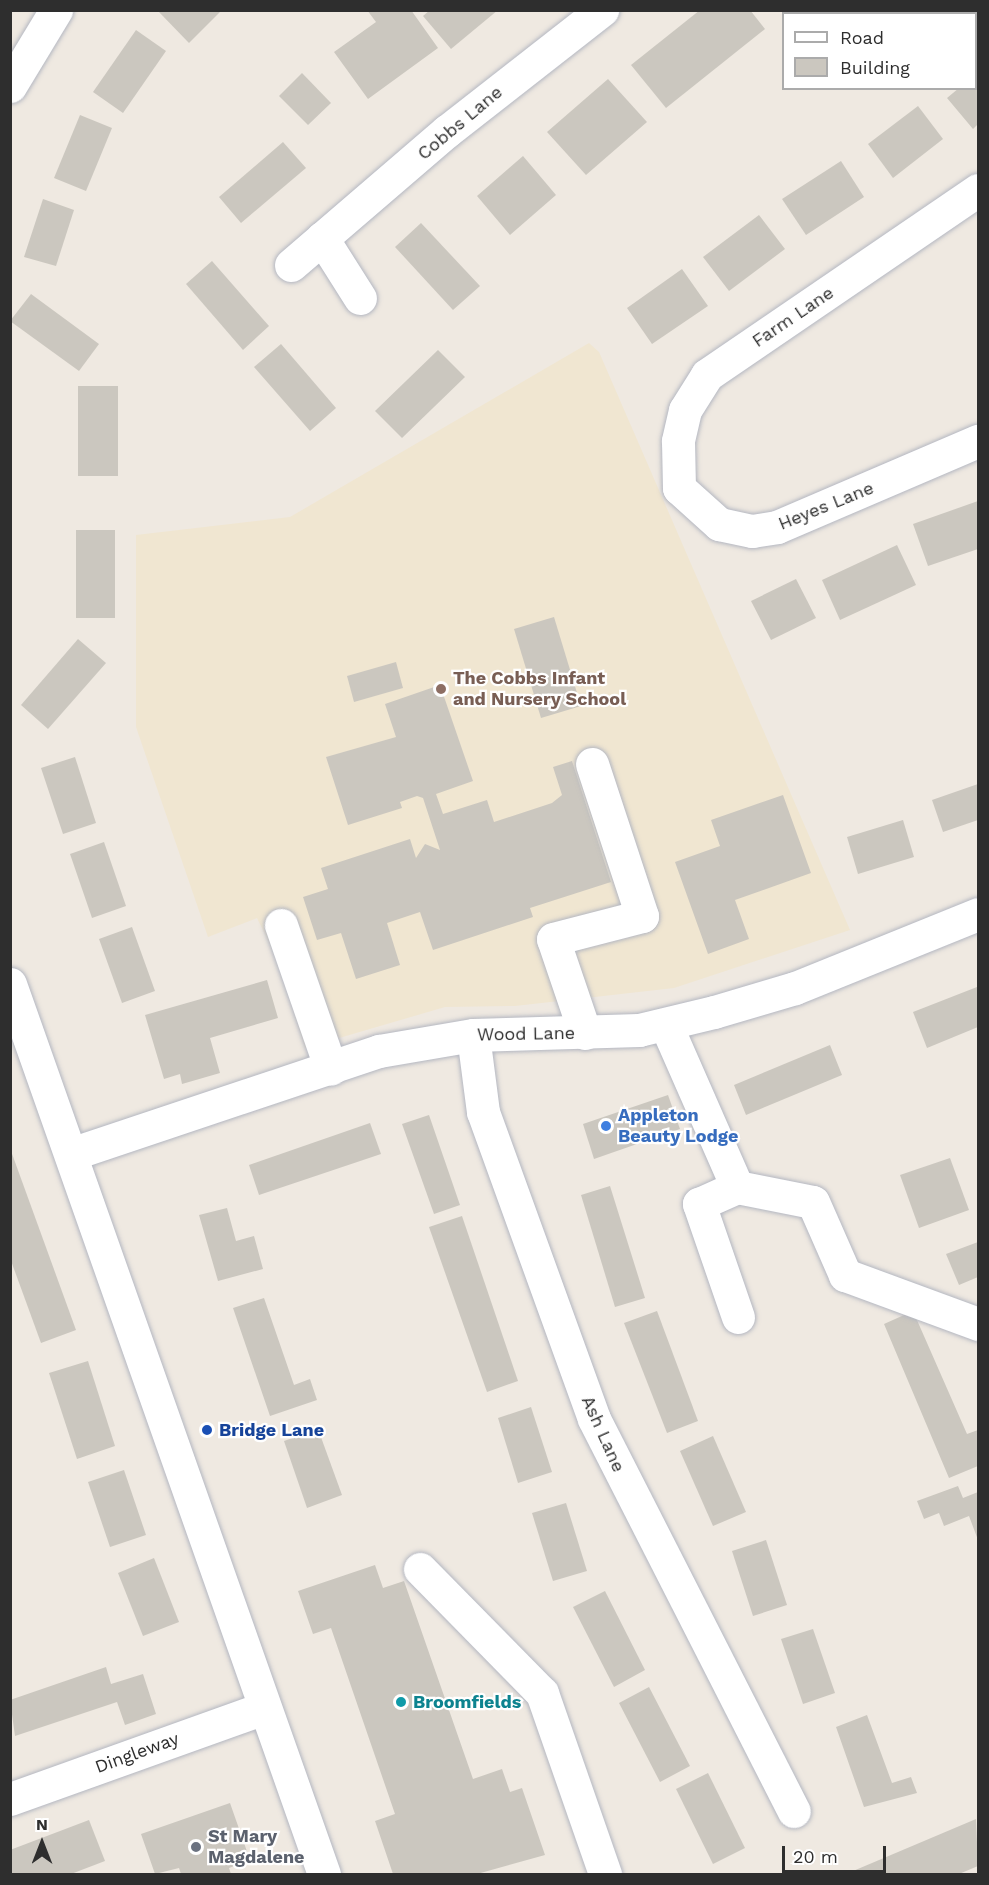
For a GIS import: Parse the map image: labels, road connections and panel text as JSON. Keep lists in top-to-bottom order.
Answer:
{
  "streets": {
    "street": [
      "Cobbs Lane",
      "Farm Lane",
      "Heyes Lane",
      "Wood Lane",
      "Ash Lane",
      "Dingleway"
    ]
  },
  "crossings": [
    ["Farm Lane", "Heyes Lane"],
    ["Wood Lane", "Ash Lane"]
  ],
  "places": [
    "The Cobbs Infant and Nursery School",
    "Appleton Beauty Lodge",
    "Bridge Lane",
    "Broomfields",
    "St Mary Magdalene"
  ],
  "legend": ["Road", "Building"],
  "scale_bar": "20 m",
  "north": "top"
}
